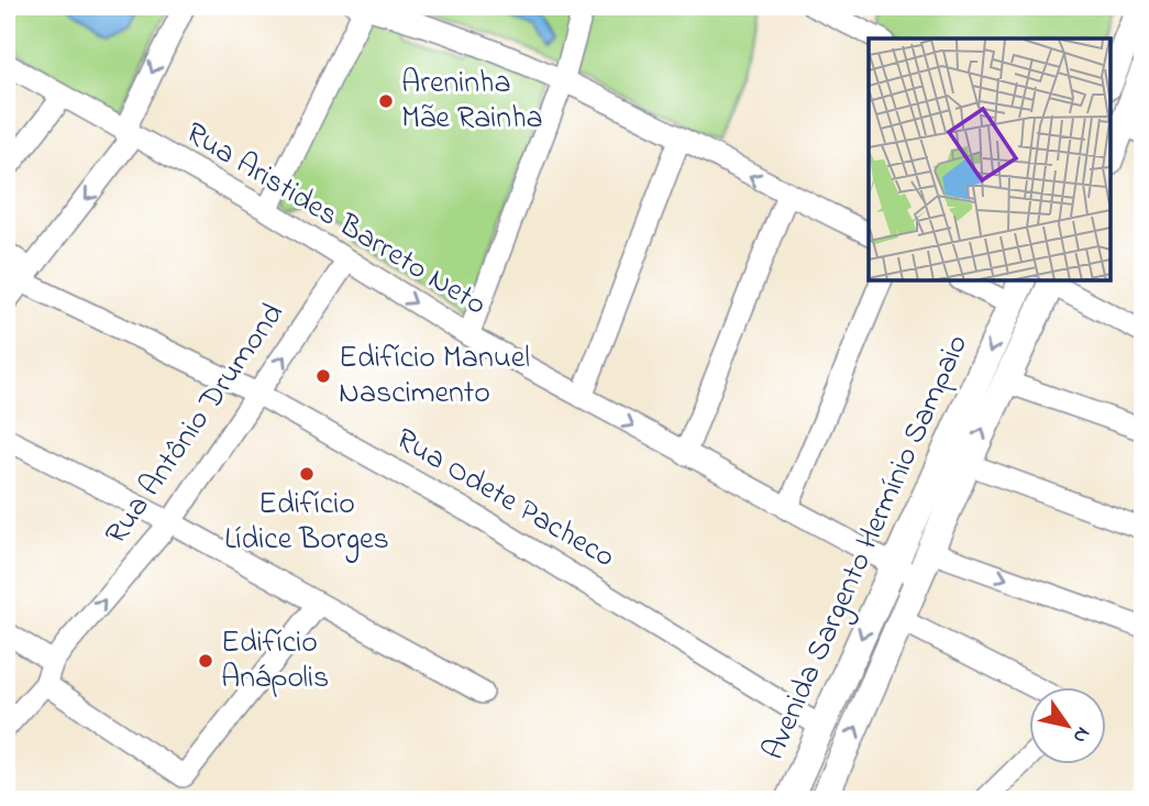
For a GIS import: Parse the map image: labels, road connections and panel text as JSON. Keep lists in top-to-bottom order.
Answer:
{
  "streets": {
    "main road": ["Avenida Sargento Hermínio Sampaio"],
    "street": ["Rua Aristides Barreto Neto", "Rua Antônio Drumond", "Rua Odete Pacheco"]
  },
  "crossings": [
    ["Rua Aristides Barreto Neto", "Rua Antônio Drumond"],
    ["Rua Aristides Barreto Neto", "Avenida Sargento Hermínio Sampaio"],
    ["Rua Antônio Drumond", "Rua Odete Pacheco"],
    ["Rua Odete Pacheco", "Avenida Sargento Hermínio Sampaio"]
  ],
  "one_way": ["Rua Antônio Drumond"],
  "places": [
    "Areninha Mãe Rainha",
    "Edifício Manuel Nascimento",
    "Edifício Lídice Borges",
    "Edifício Anápolis"
  ],
  "north": "bottom right"
}
